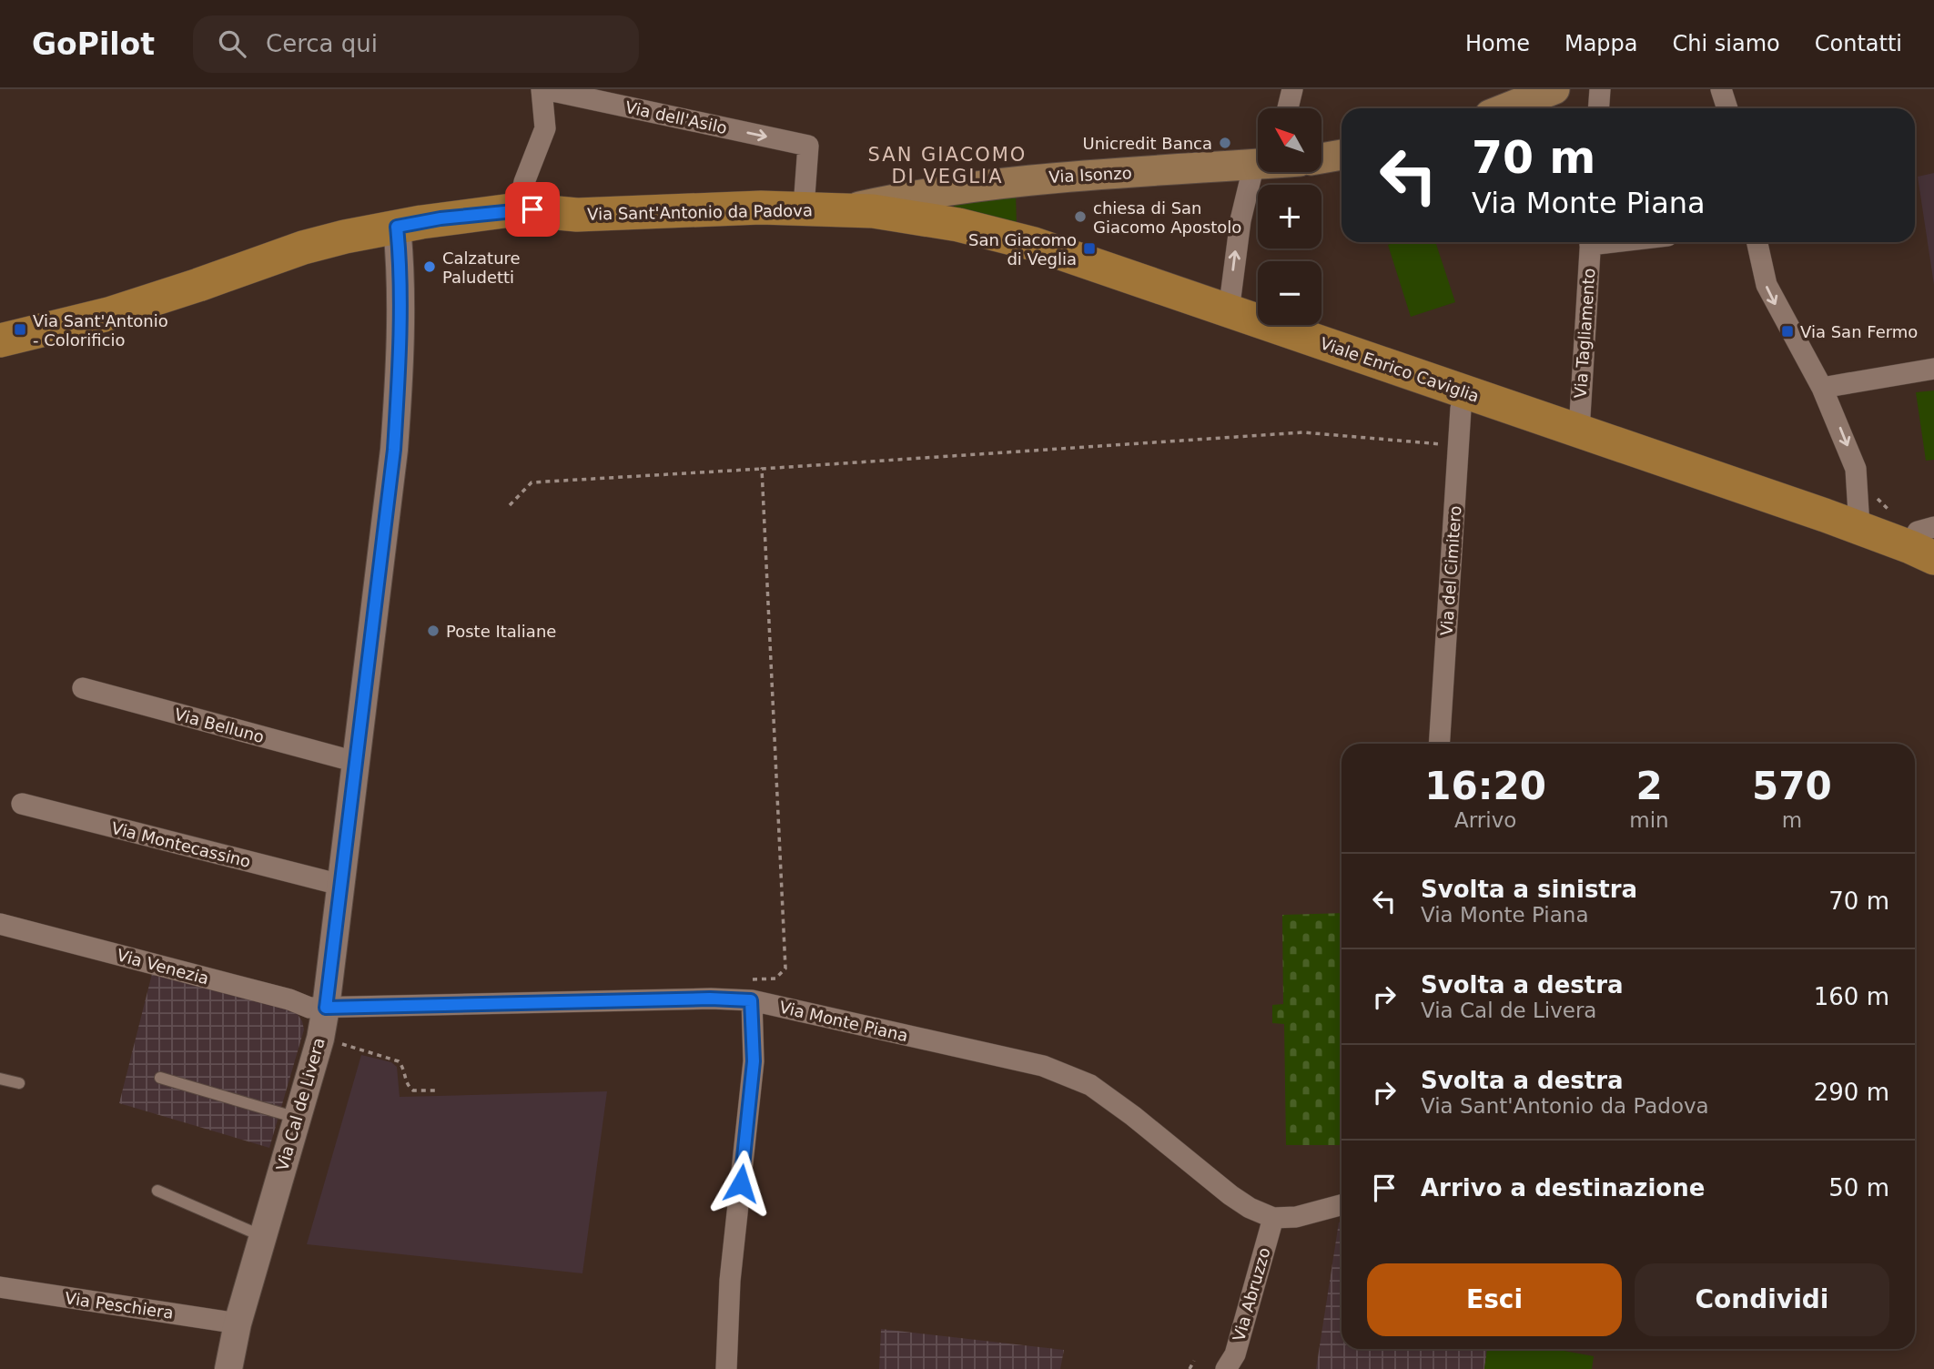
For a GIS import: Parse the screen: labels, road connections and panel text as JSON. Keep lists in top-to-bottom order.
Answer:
{
  "streets": {
    "main road": ["Via Isonzo", "Via Sant'Antonio da Padova", "Viale Enrico Caviglia"],
    "street": [
      "Via dell'Asilo",
      "Via Tagliamento",
      "Via del Cimitero",
      "Via Belluno",
      "Via Montecassino",
      "Via Venezia",
      "Via Monte Piana",
      "Via Cal de Livera",
      "Via Abruzzo",
      "Via Peschiera"
    ]
  },
  "crossings": [
    ["Via dell'Asilo", "Via Sant'Antonio da Padova"],
    ["Via Isonzo", "Via Sant'Antonio da Padova"],
    ["Via Isonzo", "Viale Enrico Caviglia"],
    ["Via Sant'Antonio da Padova", "Viale Enrico Caviglia"],
    ["Via Sant'Antonio da Padova", "Via Cal de Livera"],
    ["Via Tagliamento", "Viale Enrico Caviglia"],
    ["Viale Enrico Caviglia", "Via del Cimitero"],
    ["Via Belluno", "Via Cal de Livera"],
    ["Via Montecassino", "Via Cal de Livera"],
    ["Via Venezia", "Via Monte Piana"],
    ["Via Venezia", "Via Cal de Livera"],
    ["Via Monte Piana", "Via Cal de Livera"],
    ["Via Monte Piana", "Via Abruzzo"],
    ["Via Cal de Livera", "Via Peschiera"]
  ],
  "one_way": ["Via dell'Asilo"],
  "districts": ["SAN GIACOMO DI VEGLIA"],
  "places": {
    "other": [
      "Unicredit Banca",
      "chiesa di San Giacomo Apostolo",
      "Calzature Paludetti",
      "Poste Italiane"
    ],
    "transit": ["San Giacomo di Veglia", "Via Sant'Antonio - Colorificio", "Via San Fermo"]
  },
  "north": "top left",
  "page": {
    "header": "GoPilot",
    "search": "Cerca qui",
    "nav": [
      "Home",
      "Mappa",
      "Chi siamo",
      "Contatti"
    ],
    "map_buttons": ["+", "−"],
    "turn": ["70 m", "Via Monte Piana"],
    "eta": [
      "16:20",
      "Arrivo",
      "2",
      "min",
      "570",
      "m"
    ],
    "list": [
      {
        "name": "Svolta a sinistra",
        "note": "Via Monte Piana",
        "value": "70 m"
      },
      {
        "name": "Svolta a destra",
        "note": "Via Cal de Livera",
        "value": "160 m"
      },
      {
        "name": "Svolta a destra",
        "note": "Via Sant'Antonio da Padova",
        "value": "290 m"
      },
      {
        "name": "Arrivo a destinazione",
        "value": "50 m"
      }
    ],
    "buttons": ["Esci", "Condividi"]
  }
}
